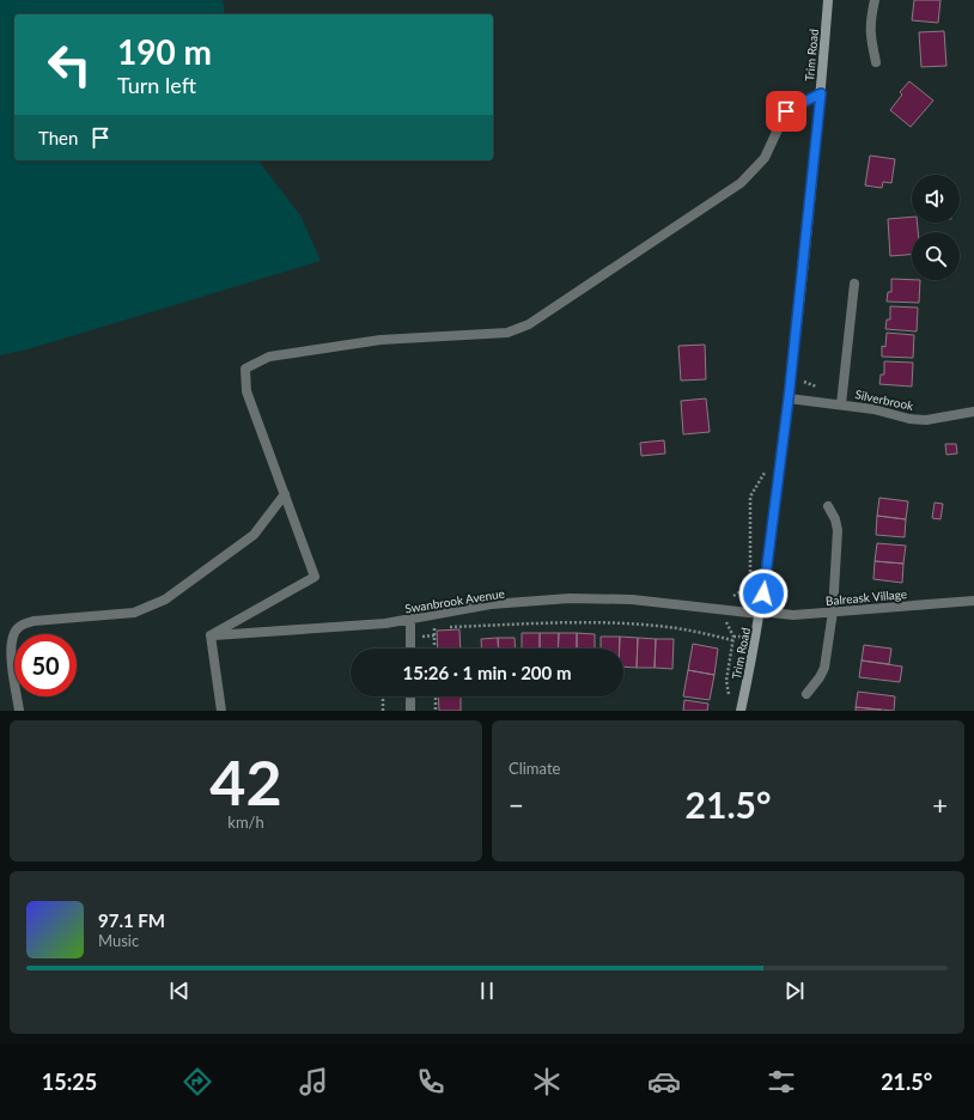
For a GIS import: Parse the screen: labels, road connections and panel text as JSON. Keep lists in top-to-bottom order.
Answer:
{
  "streets": {
    "main road": ["Trim Road"],
    "street": ["Silverbrook", "Balreask Village", "Swanbrook Avenue"]
  },
  "crossings": [
    ["Trim Road", "Silverbrook"],
    ["Trim Road", "Balreask Village"],
    ["Trim Road", "Swanbrook Avenue"],
    ["Balreask Village", "Swanbrook Avenue"]
  ],
  "page": {
    "turn": ["190 m", "Turn left"],
    "then": "Then",
    "limit": "50",
    "trip": "15:26 · 1 min · 200 m",
    "tile": [
      ["42", "km/h"],
      "Climate"
    ],
    "heat": ["−", "21.5°", "+"],
    "song": ["97.1 FM", "Music"],
    "tabs": ["15:25", "21.5°"]
  }
}
